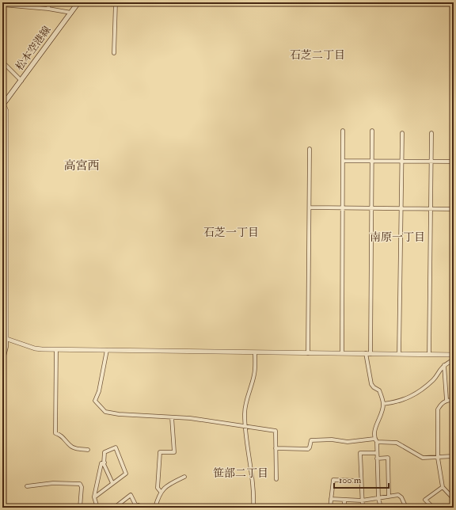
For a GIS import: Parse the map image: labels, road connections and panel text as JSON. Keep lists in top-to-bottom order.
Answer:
{
  "streets": {
    "main road": ["松本空港線"]
  },
  "districts": [
    "石芝二丁目",
    "高宮西",
    "石芝一丁目",
    "南原一丁目",
    "笹部二丁目"
  ],
  "scale_bar": "100 m"
}
